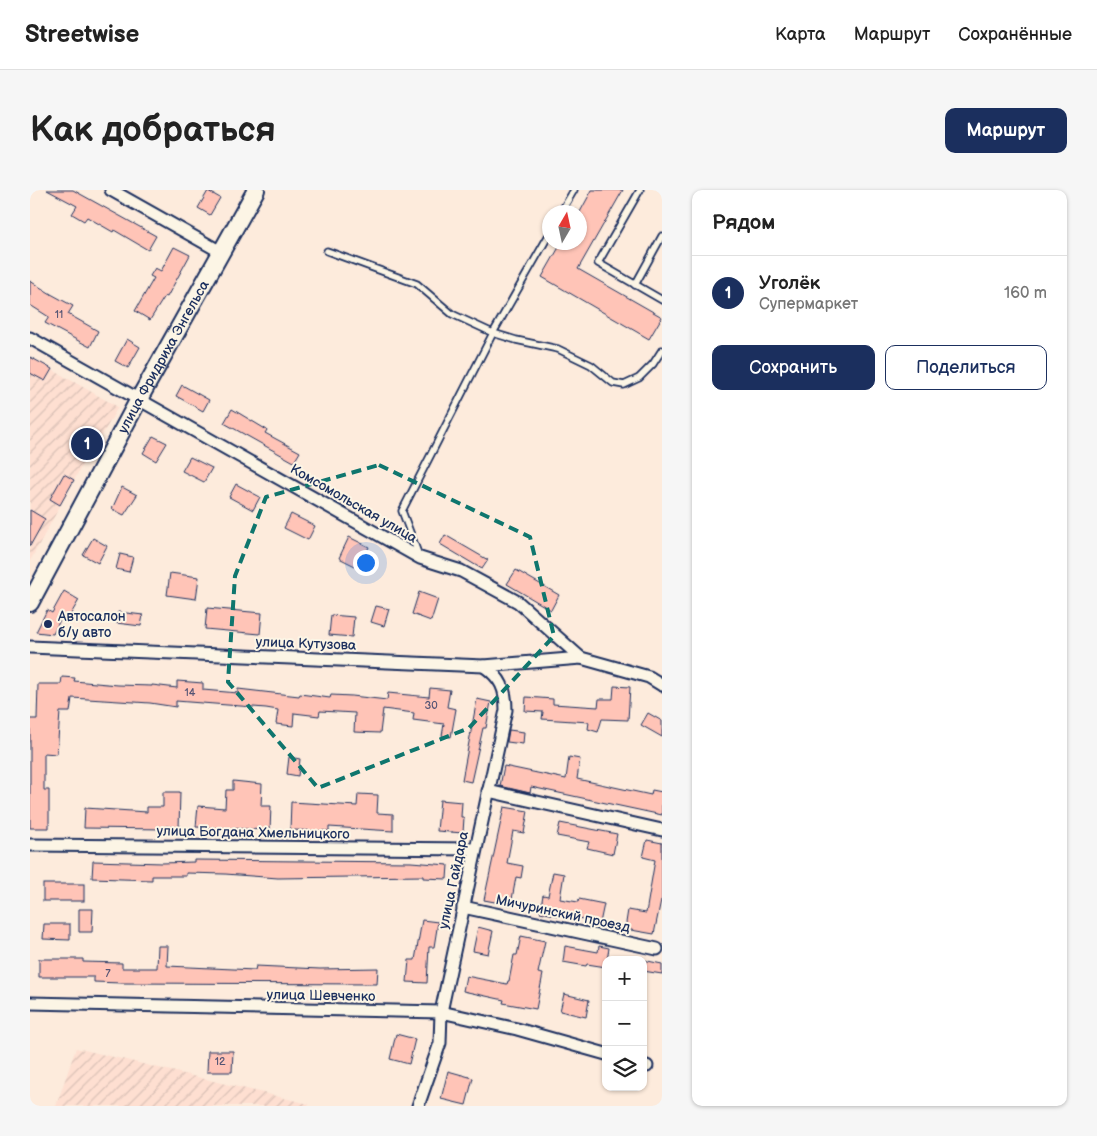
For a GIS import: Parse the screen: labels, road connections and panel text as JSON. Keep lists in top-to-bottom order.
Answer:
{
  "streets": {
    "main road": ["улица Фридриха Энгельса"],
    "street": [
      "Комсомольская улица",
      "улица Кутузова",
      "улица Богдана Хмельницкого",
      "улица Гайдара",
      "Мичуринский проезд",
      "улица Шевченко"
    ]
  },
  "crossings": [
    ["улица Фридриха Энгельса", "Комсомольская улица"],
    ["Комсомольская улица", "улица Кутузова"],
    ["улица Кутузова", "улица Гайдара"],
    ["улица Богдана Хмельницкого", "улица Гайдара"],
    ["улица Гайдара", "Мичуринский проезд"],
    ["улица Гайдара", "улица Шевченко"]
  ],
  "places": ["Автосалон б/у авто"],
  "house_numbers": [
    "11",
    "14",
    "30",
    "7",
    "12"
  ],
  "north": "top",
  "page": {
    "header": "Streetwise",
    "nav": ["Карта", "Маршрут", "Сохранённые"],
    "buttons": [
      "Маршрут",
      ["Сохранить", "Поделиться"]
    ],
    "title": "Как добраться",
    "heading": "Рядом",
    "list": [
      {
        "mark": "1",
        "name": "Уголёк",
        "note": "Супермаркет",
        "value": "160 m"
      }
    ],
    "pins": "1",
    "map_buttons": ["+", "−"]
  }
}
